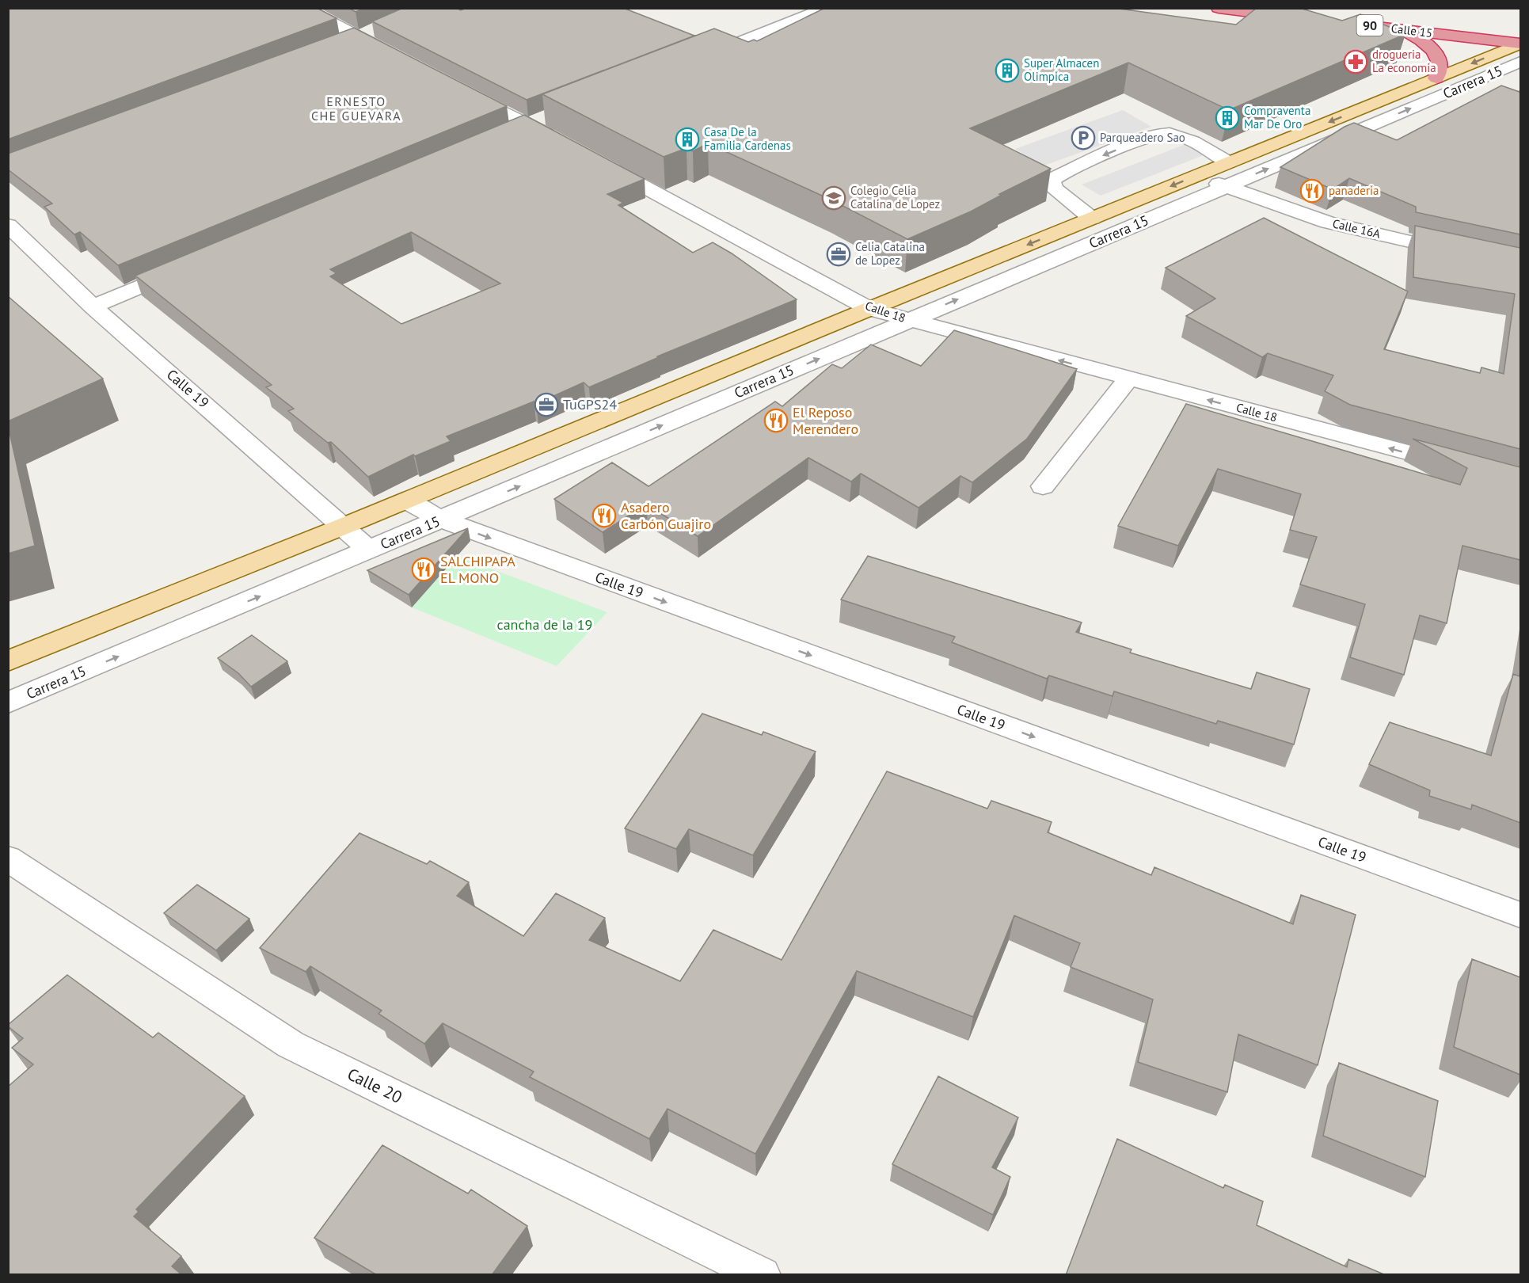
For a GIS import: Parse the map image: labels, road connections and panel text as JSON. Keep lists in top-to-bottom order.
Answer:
{
  "streets": {
    "highway": ["90", "Calle 15"],
    "main road": ["Carrera 15"],
    "street": [
      "Calle 16A",
      "Calle 18",
      "Calle 19",
      "Calle 20"
    ]
  },
  "crossings": [
    ["Calle 15", "Carrera 15"],
    ["Carrera 15", "Calle 16A"],
    ["Carrera 15", "Calle 18"],
    ["Carrera 15", "Calle 19"]
  ],
  "one_way": ["Calle 18", "Calle 19"],
  "districts": ["ERNESTO CHE GUEVARA"],
  "parks": ["cancha de la 19"],
  "places": {
    "pharmacy": ["drogueria La economia"],
    "building": ["Super Almacen Olimpica", "Compraventa Mar De Oro", "Casa De la Familia Cardenas"],
    "parking": ["Parqueadero Sao"],
    "restaurant": [
      "panaderia",
      "El Reposo Merendero",
      "Asadero Carbón Guajiro",
      "SALCHIPAPA EL MONO"
    ],
    "school or university": ["Colegio Celia Catalina de Lopez"],
    "office": ["Celia Catalina de Lopez", "TuGPS24"]
  }
}
